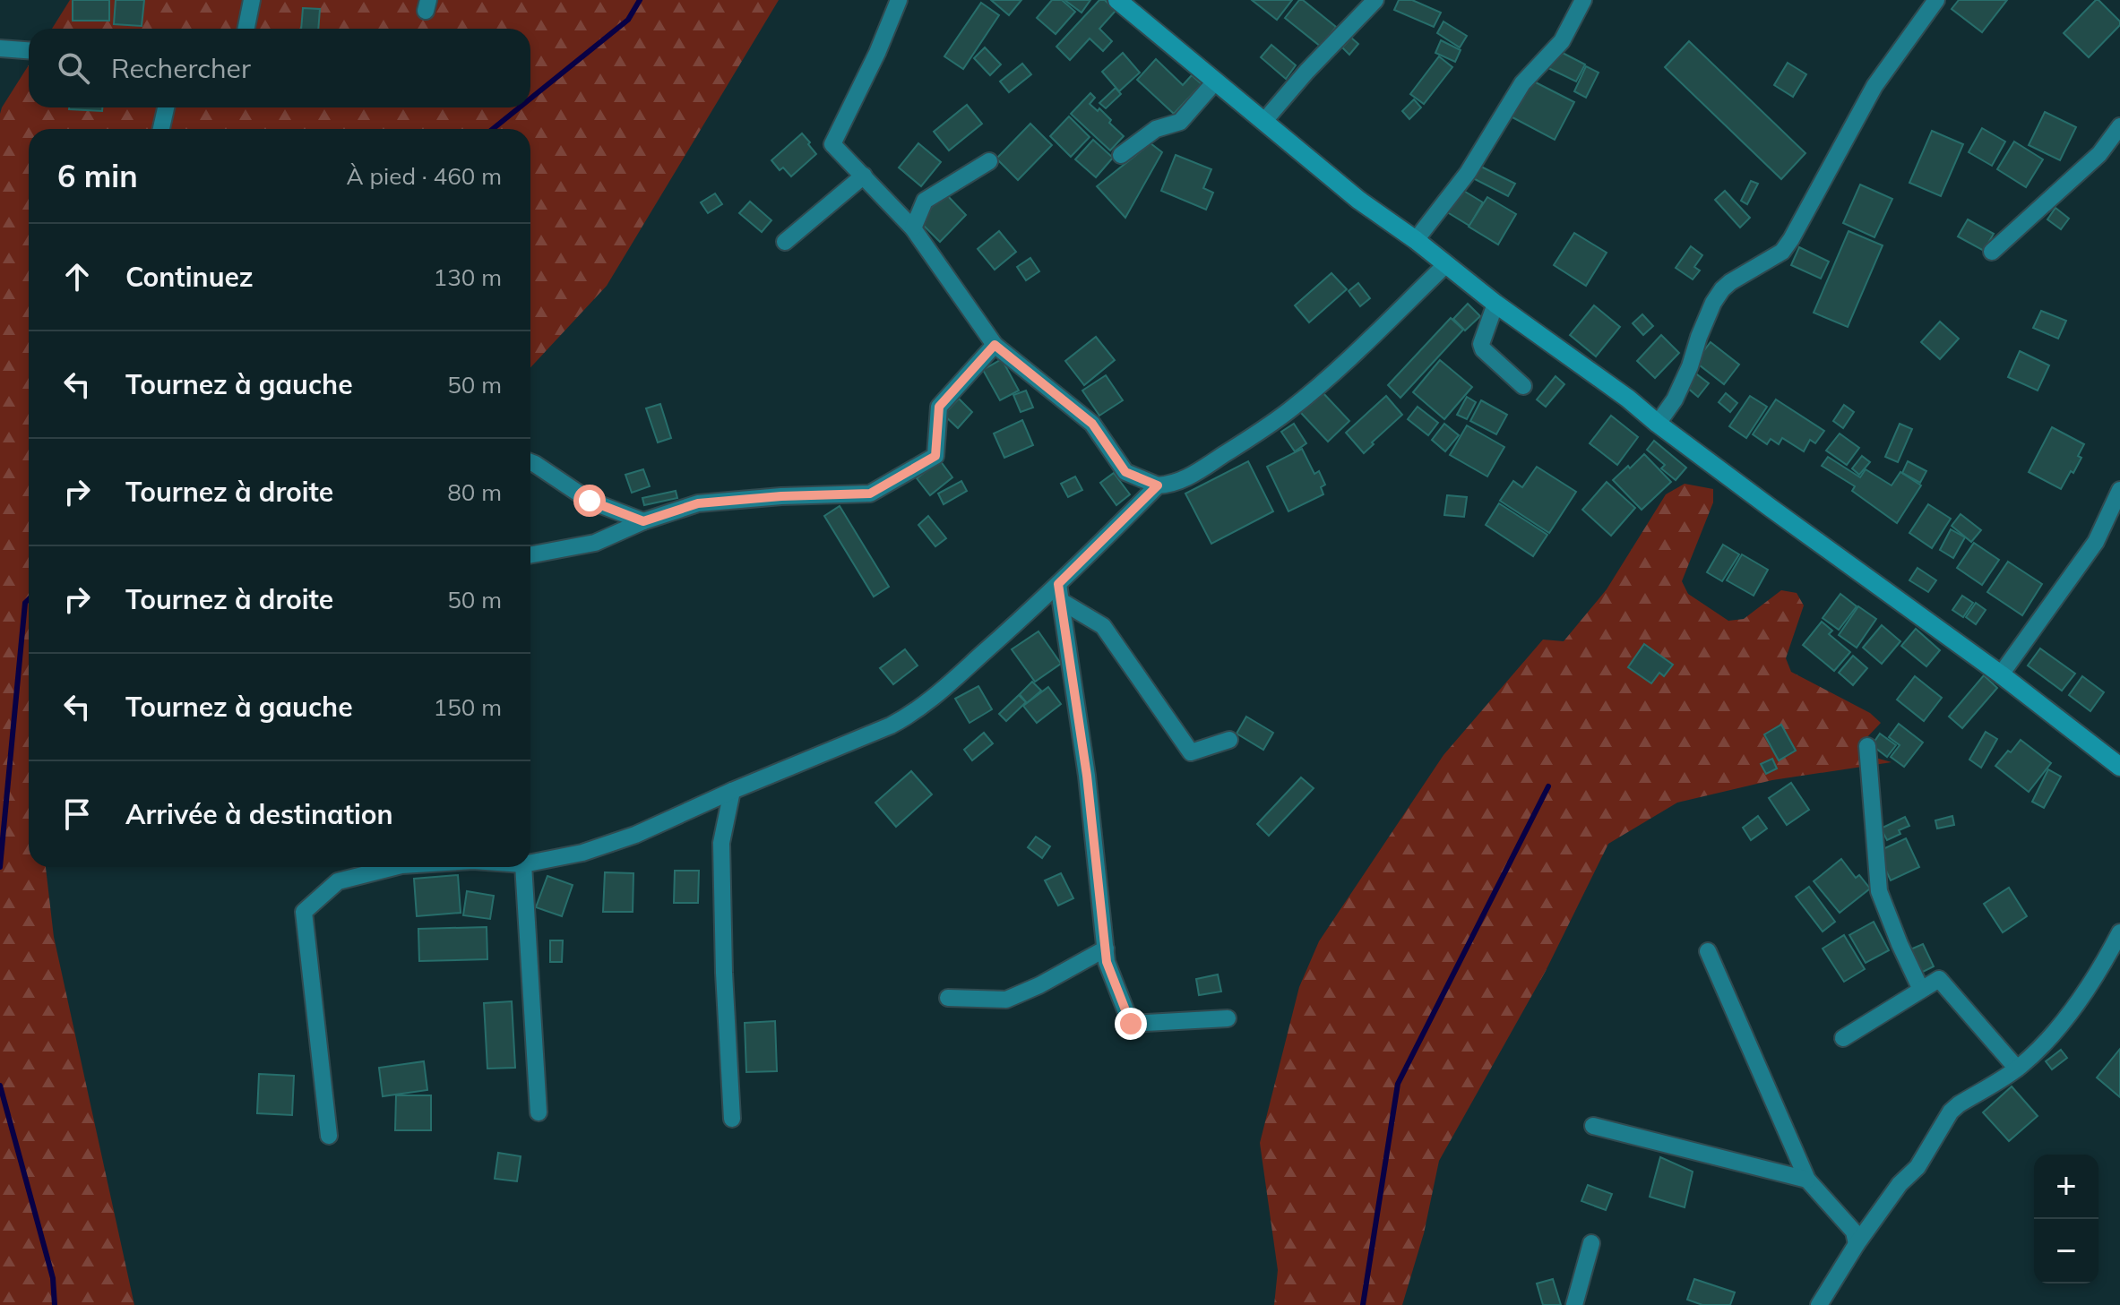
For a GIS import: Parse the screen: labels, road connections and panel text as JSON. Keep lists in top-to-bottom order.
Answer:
{
  "page": {
    "search": "Rechercher",
    "heading": ["6 min", "À pied · 460 m"],
    "list": [
      ["Continuez", "130 m"],
      ["Tournez à gauche", "50 m"],
      ["Tournez à droite", "80 m"],
      ["Tournez à droite", "50 m"],
      ["Tournez à gauche", "150 m"],
      "Arrivée à destination"
    ],
    "map_buttons": ["+", "−"]
  }
}
